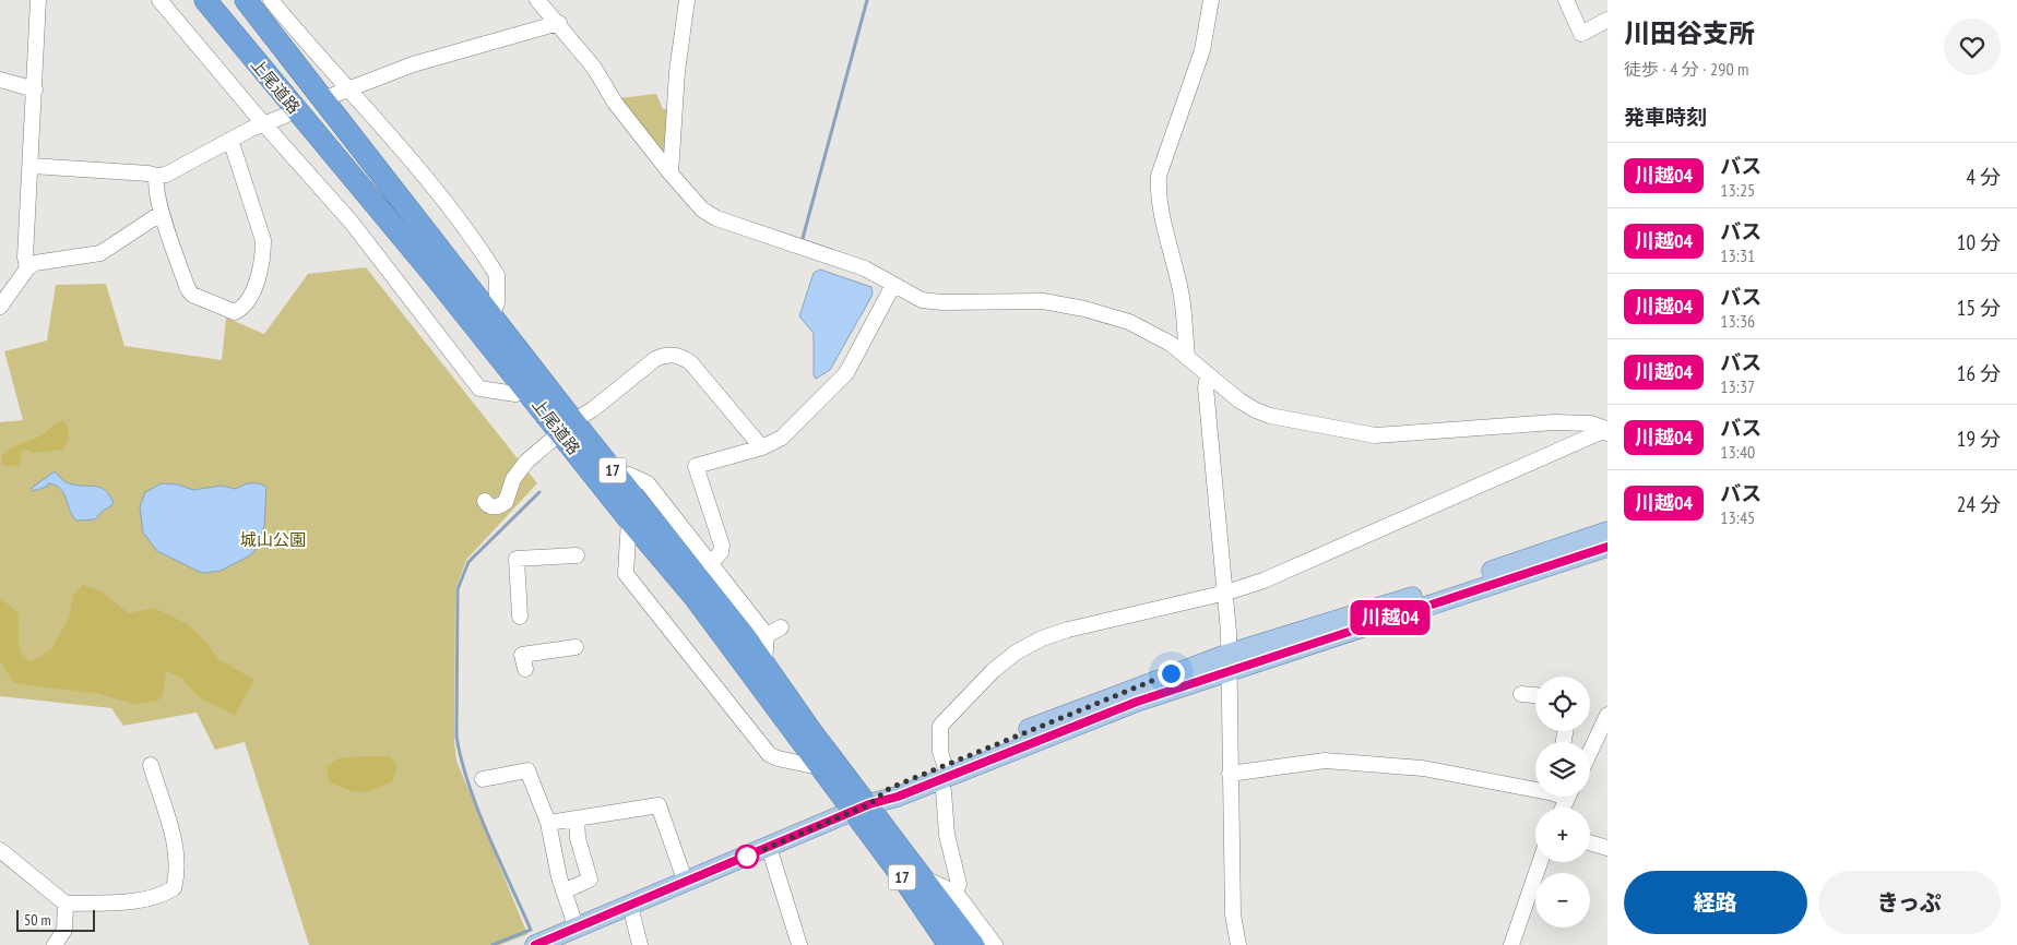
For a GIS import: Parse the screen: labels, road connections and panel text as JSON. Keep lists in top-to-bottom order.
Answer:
{
  "streets": {
    "highway": ["上尾道路", "17"]
  },
  "parks": ["城山公園"],
  "lines": ["bus line 川越04"],
  "scale_bar": "50 m",
  "page": {
    "on_map": "川越04",
    "heading": [
      ["川田谷支所", "徒歩 · 4 分 · 290 m"],
      "発車時刻"
    ],
    "list": [
      {
        "mark": "川越04",
        "name": "バス",
        "note": "13:25",
        "value": "4 分"
      },
      {
        "mark": "川越04",
        "name": "バス",
        "note": "13:31",
        "value": "10 分"
      },
      {
        "mark": "川越04",
        "name": "バス",
        "note": "13:36",
        "value": "15 分"
      },
      {
        "mark": "川越04",
        "name": "バス",
        "note": "13:37",
        "value": "16 分"
      },
      {
        "mark": "川越04",
        "name": "バス",
        "note": "13:40",
        "value": "19 分"
      },
      {
        "mark": "川越04",
        "name": "バス",
        "note": "13:45",
        "value": "24 分"
      }
    ],
    "map_buttons": ["+", "−"],
    "buttons": ["経路", "きっぷ"],
    "scale": "50 m"
  }
}
